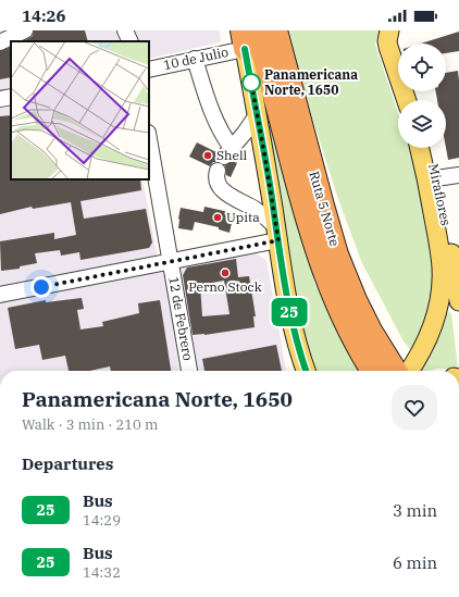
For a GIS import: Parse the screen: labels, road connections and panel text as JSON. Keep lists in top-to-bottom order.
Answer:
{
  "streets": {
    "highway": ["Ruta 5 Norte"],
    "main road": ["Miraflores"],
    "street": ["10 de Julio", "12 de Febrero"]
  },
  "places": [
    "Panamericana Norte, 1650",
    "Shell",
    "Upita",
    "Perno Stock"
  ],
  "lines": ["bus line 25"],
  "page": {
    "status": "14:26",
    "on_map": "25",
    "heading": [
      ["Panamericana Norte, 1650", "Walk · 3 min · 210 m"],
      "Departures"
    ],
    "list": [
      {
        "mark": "25",
        "name": "Bus",
        "note": "14:29",
        "value": "3 min"
      },
      {
        "mark": "25",
        "name": "Bus",
        "note": "14:32",
        "value": "6 min"
      }
    ]
  }
}
